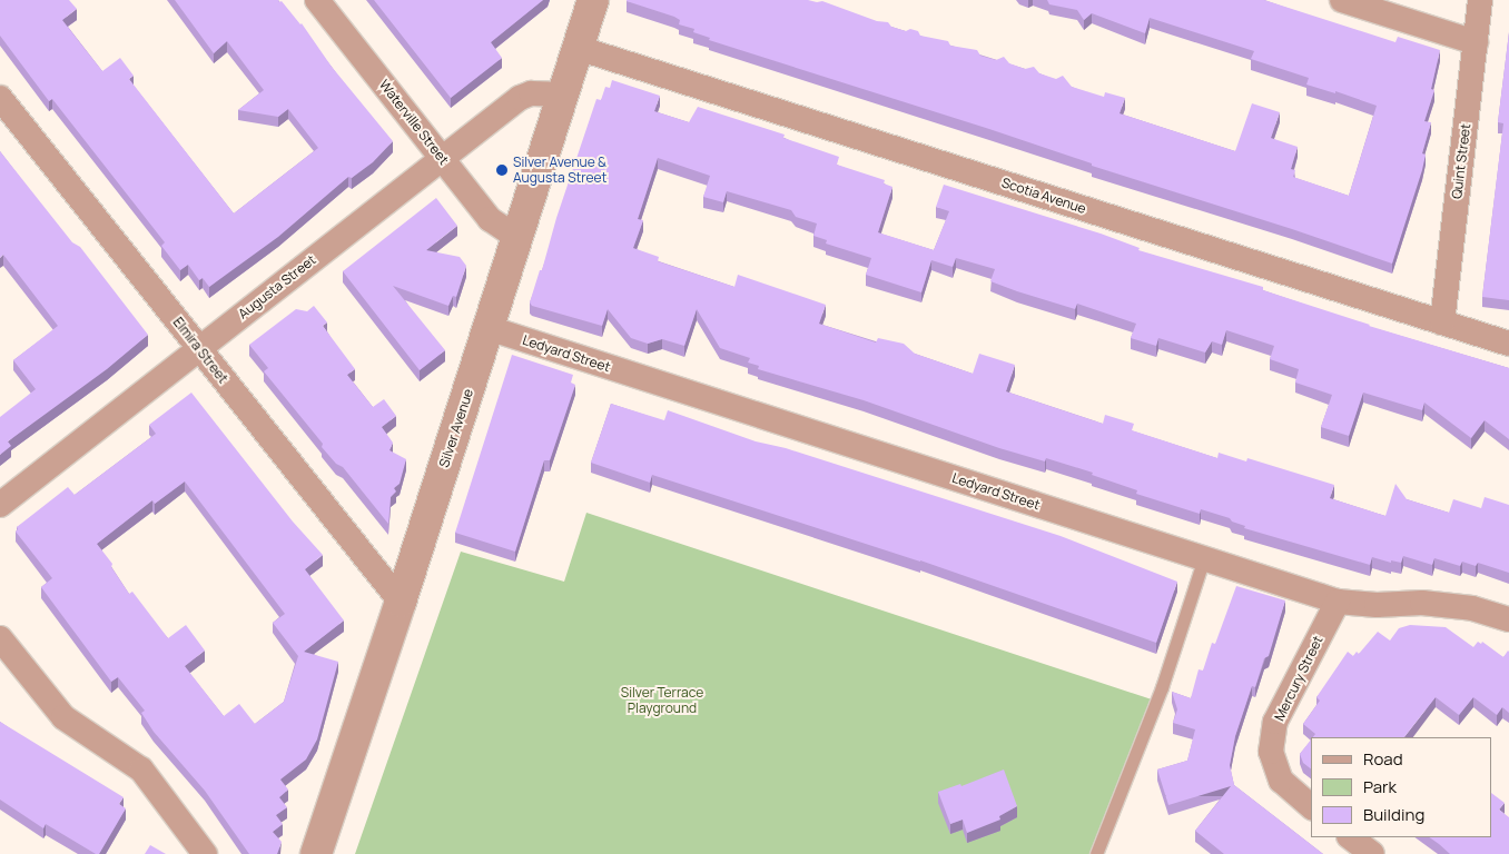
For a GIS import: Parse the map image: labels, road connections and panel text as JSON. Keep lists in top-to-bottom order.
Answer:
{
  "streets": {
    "street": [
      "Waterville Street",
      "Quint Street",
      "Scotia Avenue",
      "Augusta Street",
      "Elmira Street",
      "Ledyard Street",
      "Silver Avenue",
      "Mercury Street"
    ]
  },
  "crossings": [
    ["Waterville Street", "Augusta Street"],
    ["Waterville Street", "Silver Avenue"],
    ["Quint Street", "Scotia Avenue"],
    ["Scotia Avenue", "Silver Avenue"],
    ["Augusta Street", "Elmira Street"],
    ["Augusta Street", "Silver Avenue"],
    ["Elmira Street", "Silver Avenue"],
    ["Ledyard Street", "Silver Avenue"],
    ["Ledyard Street", "Mercury Street"]
  ],
  "parks": ["Silver Terrace Playground"],
  "places": ["Silver Avenue & Augusta Street"],
  "legend": ["Road", "Park", "Building"]
}
